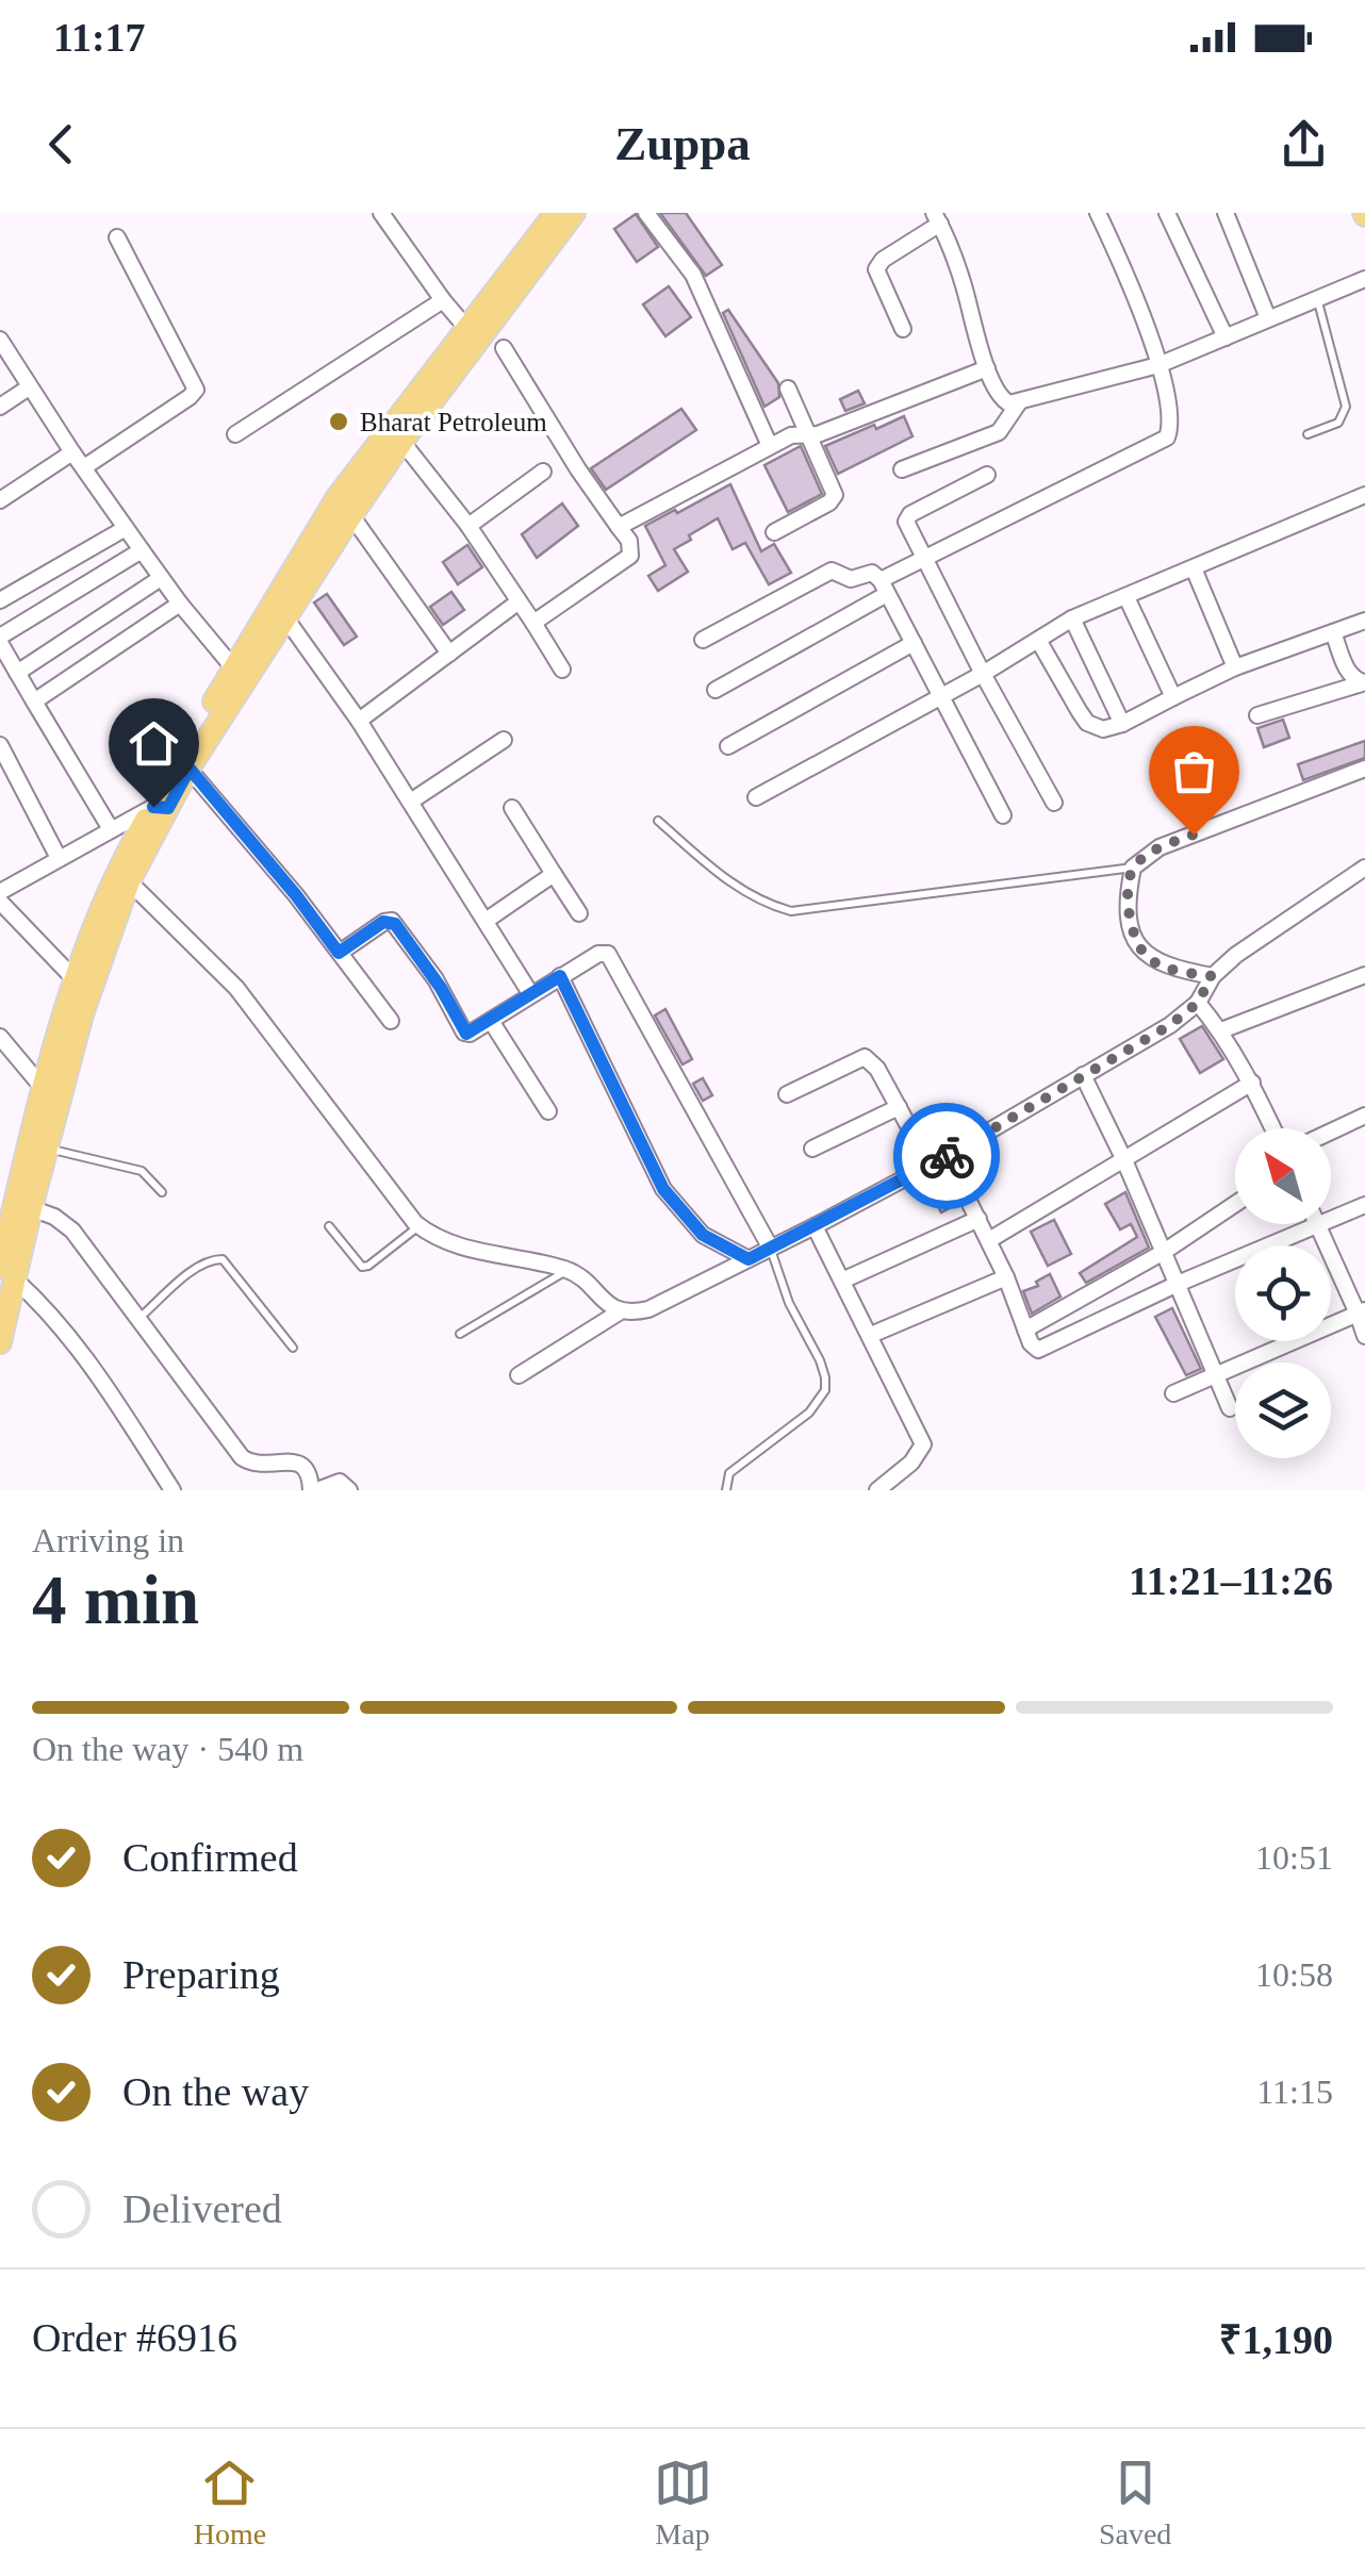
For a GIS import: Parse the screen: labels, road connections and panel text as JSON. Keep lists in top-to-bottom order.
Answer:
{
  "places": ["Bharat Petroleum"],
  "north": "top left",
  "page": {
    "status": "11:17",
    "header": "Zuppa",
    "heading": ["4 min", "Arriving in", "11:21–11:26"],
    "panel": ["Order #6916", "₹1,190"],
    "bar": "On the way · 540 m",
    "list": [
      ["Confirmed", "10:51"],
      ["Preparing", "10:58"],
      ["On the way", "11:15"],
      "Delivered"
    ],
    "tabs": ["Home", "Map", "Saved"]
  }
}
